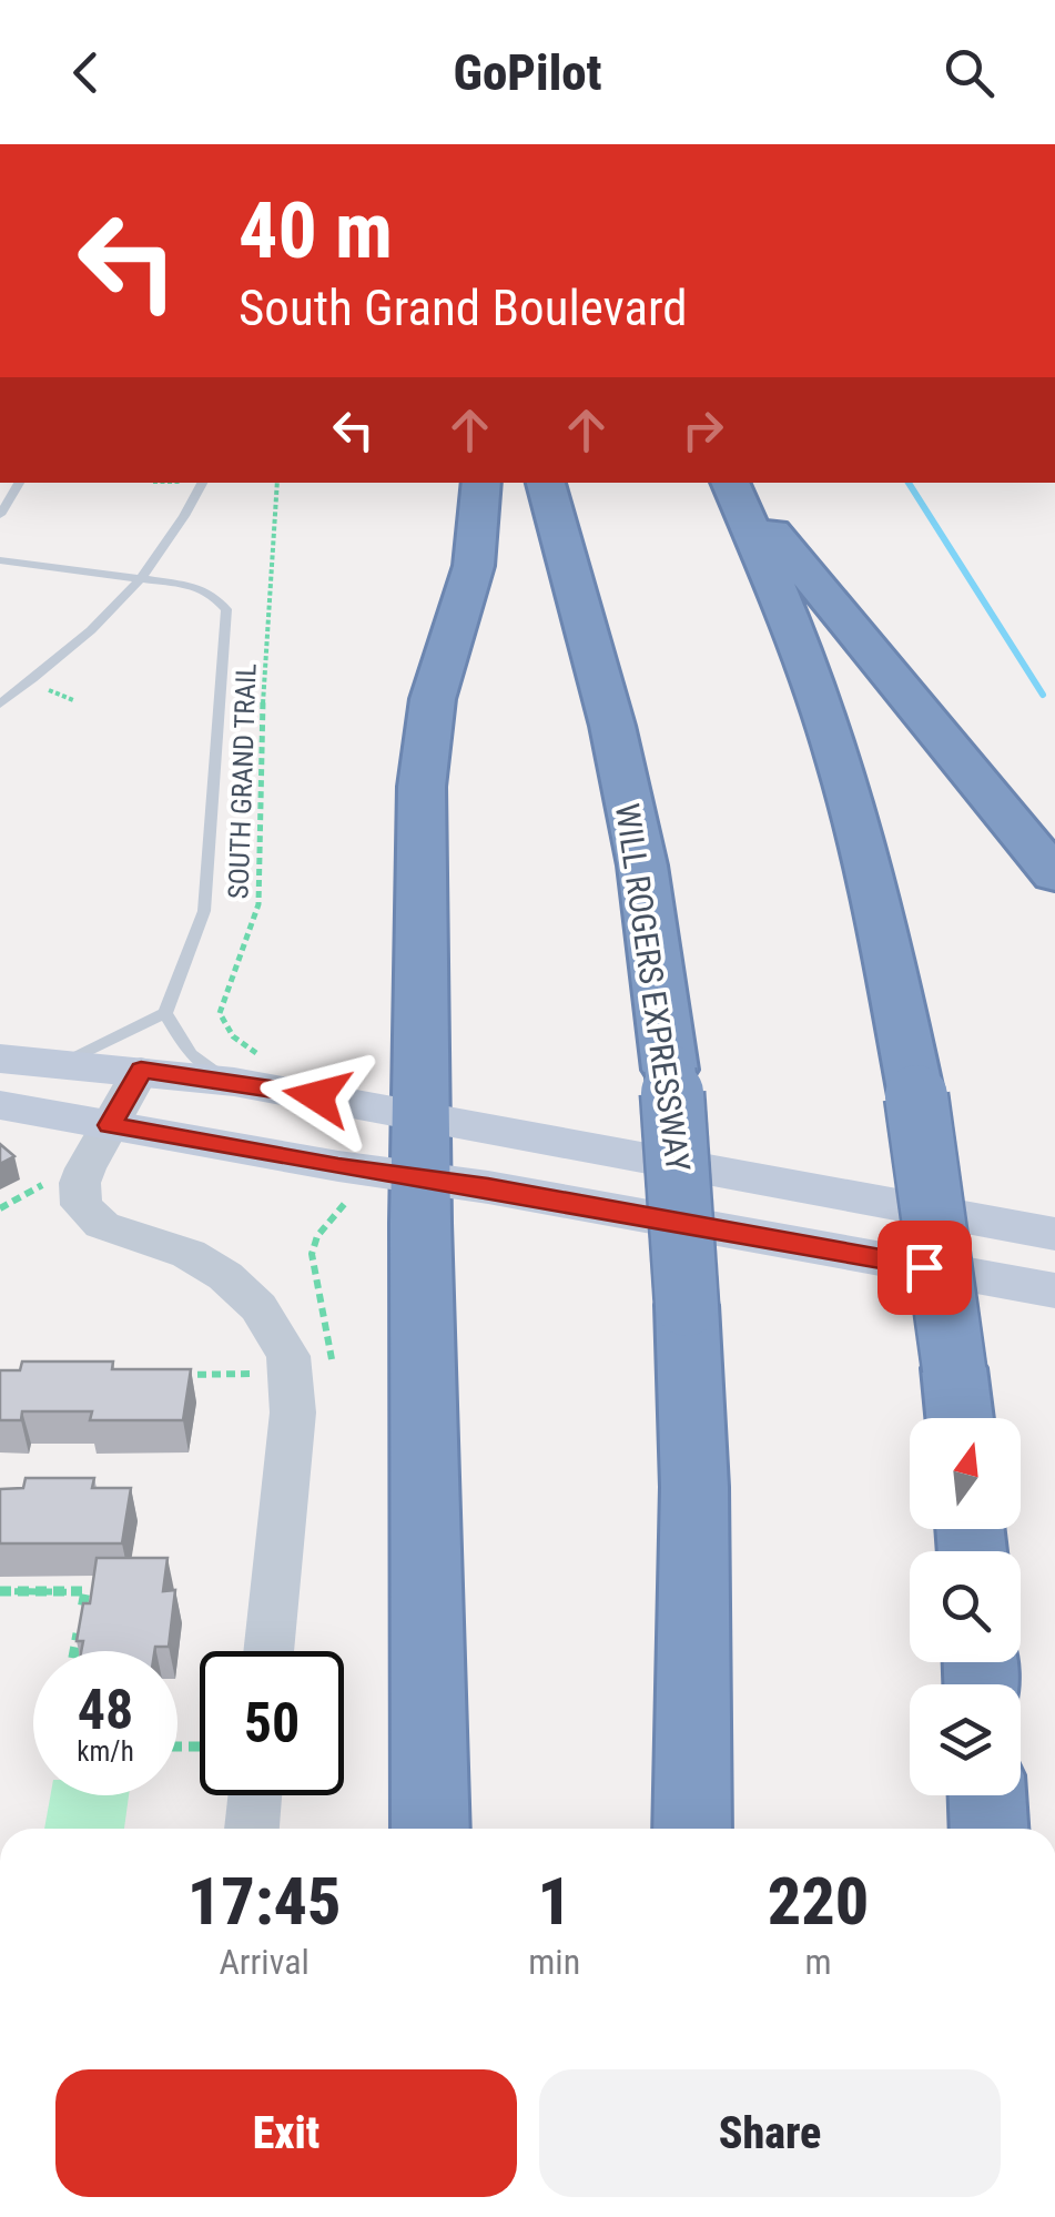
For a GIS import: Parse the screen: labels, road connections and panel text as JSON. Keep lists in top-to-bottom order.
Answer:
{
  "streets": {
    "highway": ["WILL ROGERS EXPRESSWAY"],
    "path": ["SOUTH GRAND TRAIL"]
  },
  "north": "top",
  "page": {
    "header": "GoPilot",
    "turn": ["40 m", "South Grand Boulevard"],
    "speed": "48 km/h",
    "limit": "50",
    "eta": [
      "17:45",
      "Arrival",
      "1",
      "min",
      "220",
      "m"
    ],
    "buttons": ["Exit", "Share"]
  }
}
